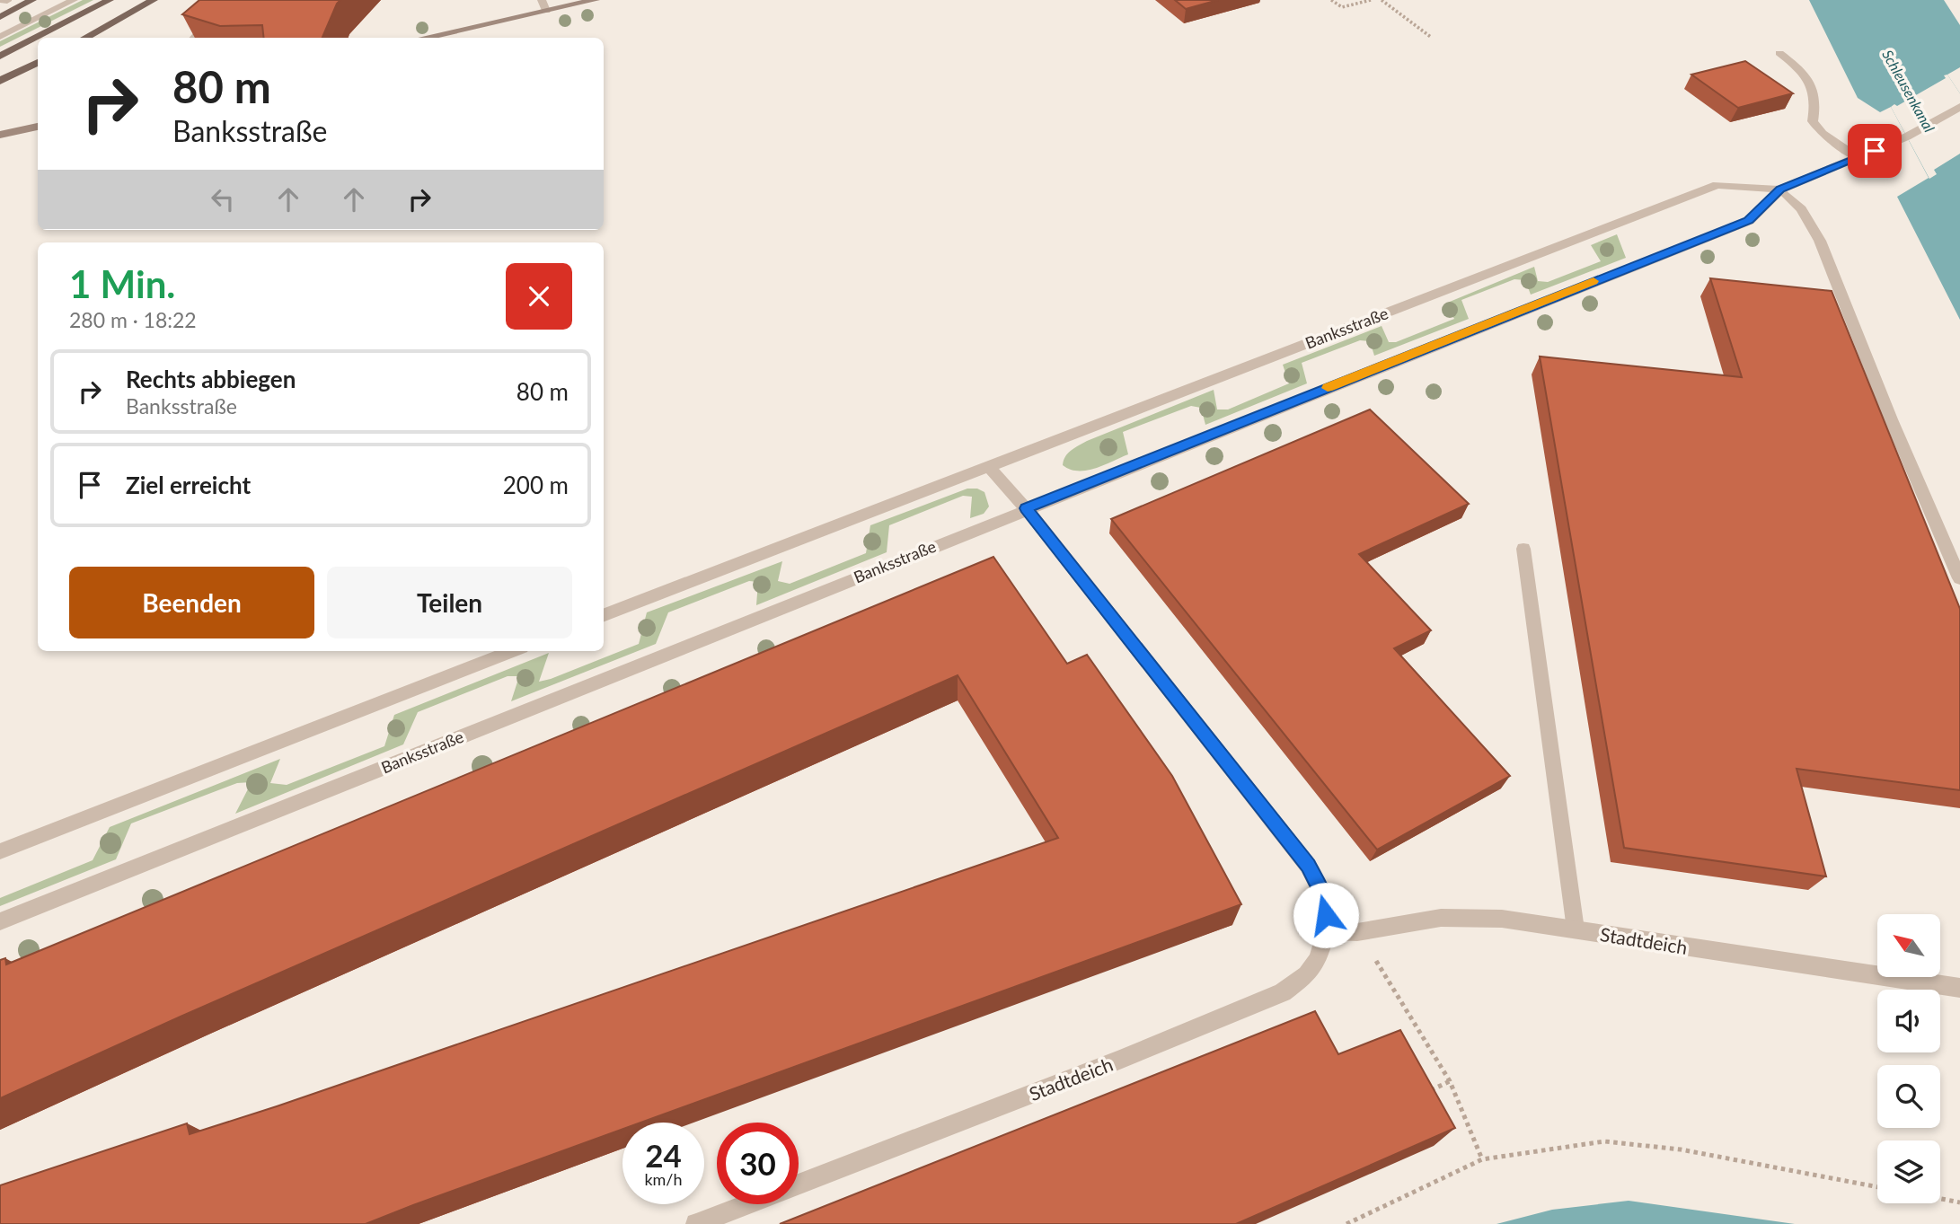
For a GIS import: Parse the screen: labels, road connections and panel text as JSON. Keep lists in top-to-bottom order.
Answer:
{
  "streets": {
    "street": ["Banksstraße", "Stadtdeich"]
  },
  "crossings": [
    ["Banksstraße", "Stadtdeich"]
  ],
  "water": ["Schleusenkanal"],
  "north": "top left",
  "page": {
    "turn": ["80 m", "Banksstraße"],
    "heading": ["1 Min.", "280 m · 18:22"],
    "list": [
      {
        "name": "Rechts abbiegen",
        "note": "Banksstraße",
        "value": "80 m"
      },
      {
        "name": "Ziel erreicht",
        "value": "200 m"
      }
    ],
    "buttons": ["Beenden", "Teilen"],
    "speed": "24 km/h",
    "limit": "30"
  }
}
